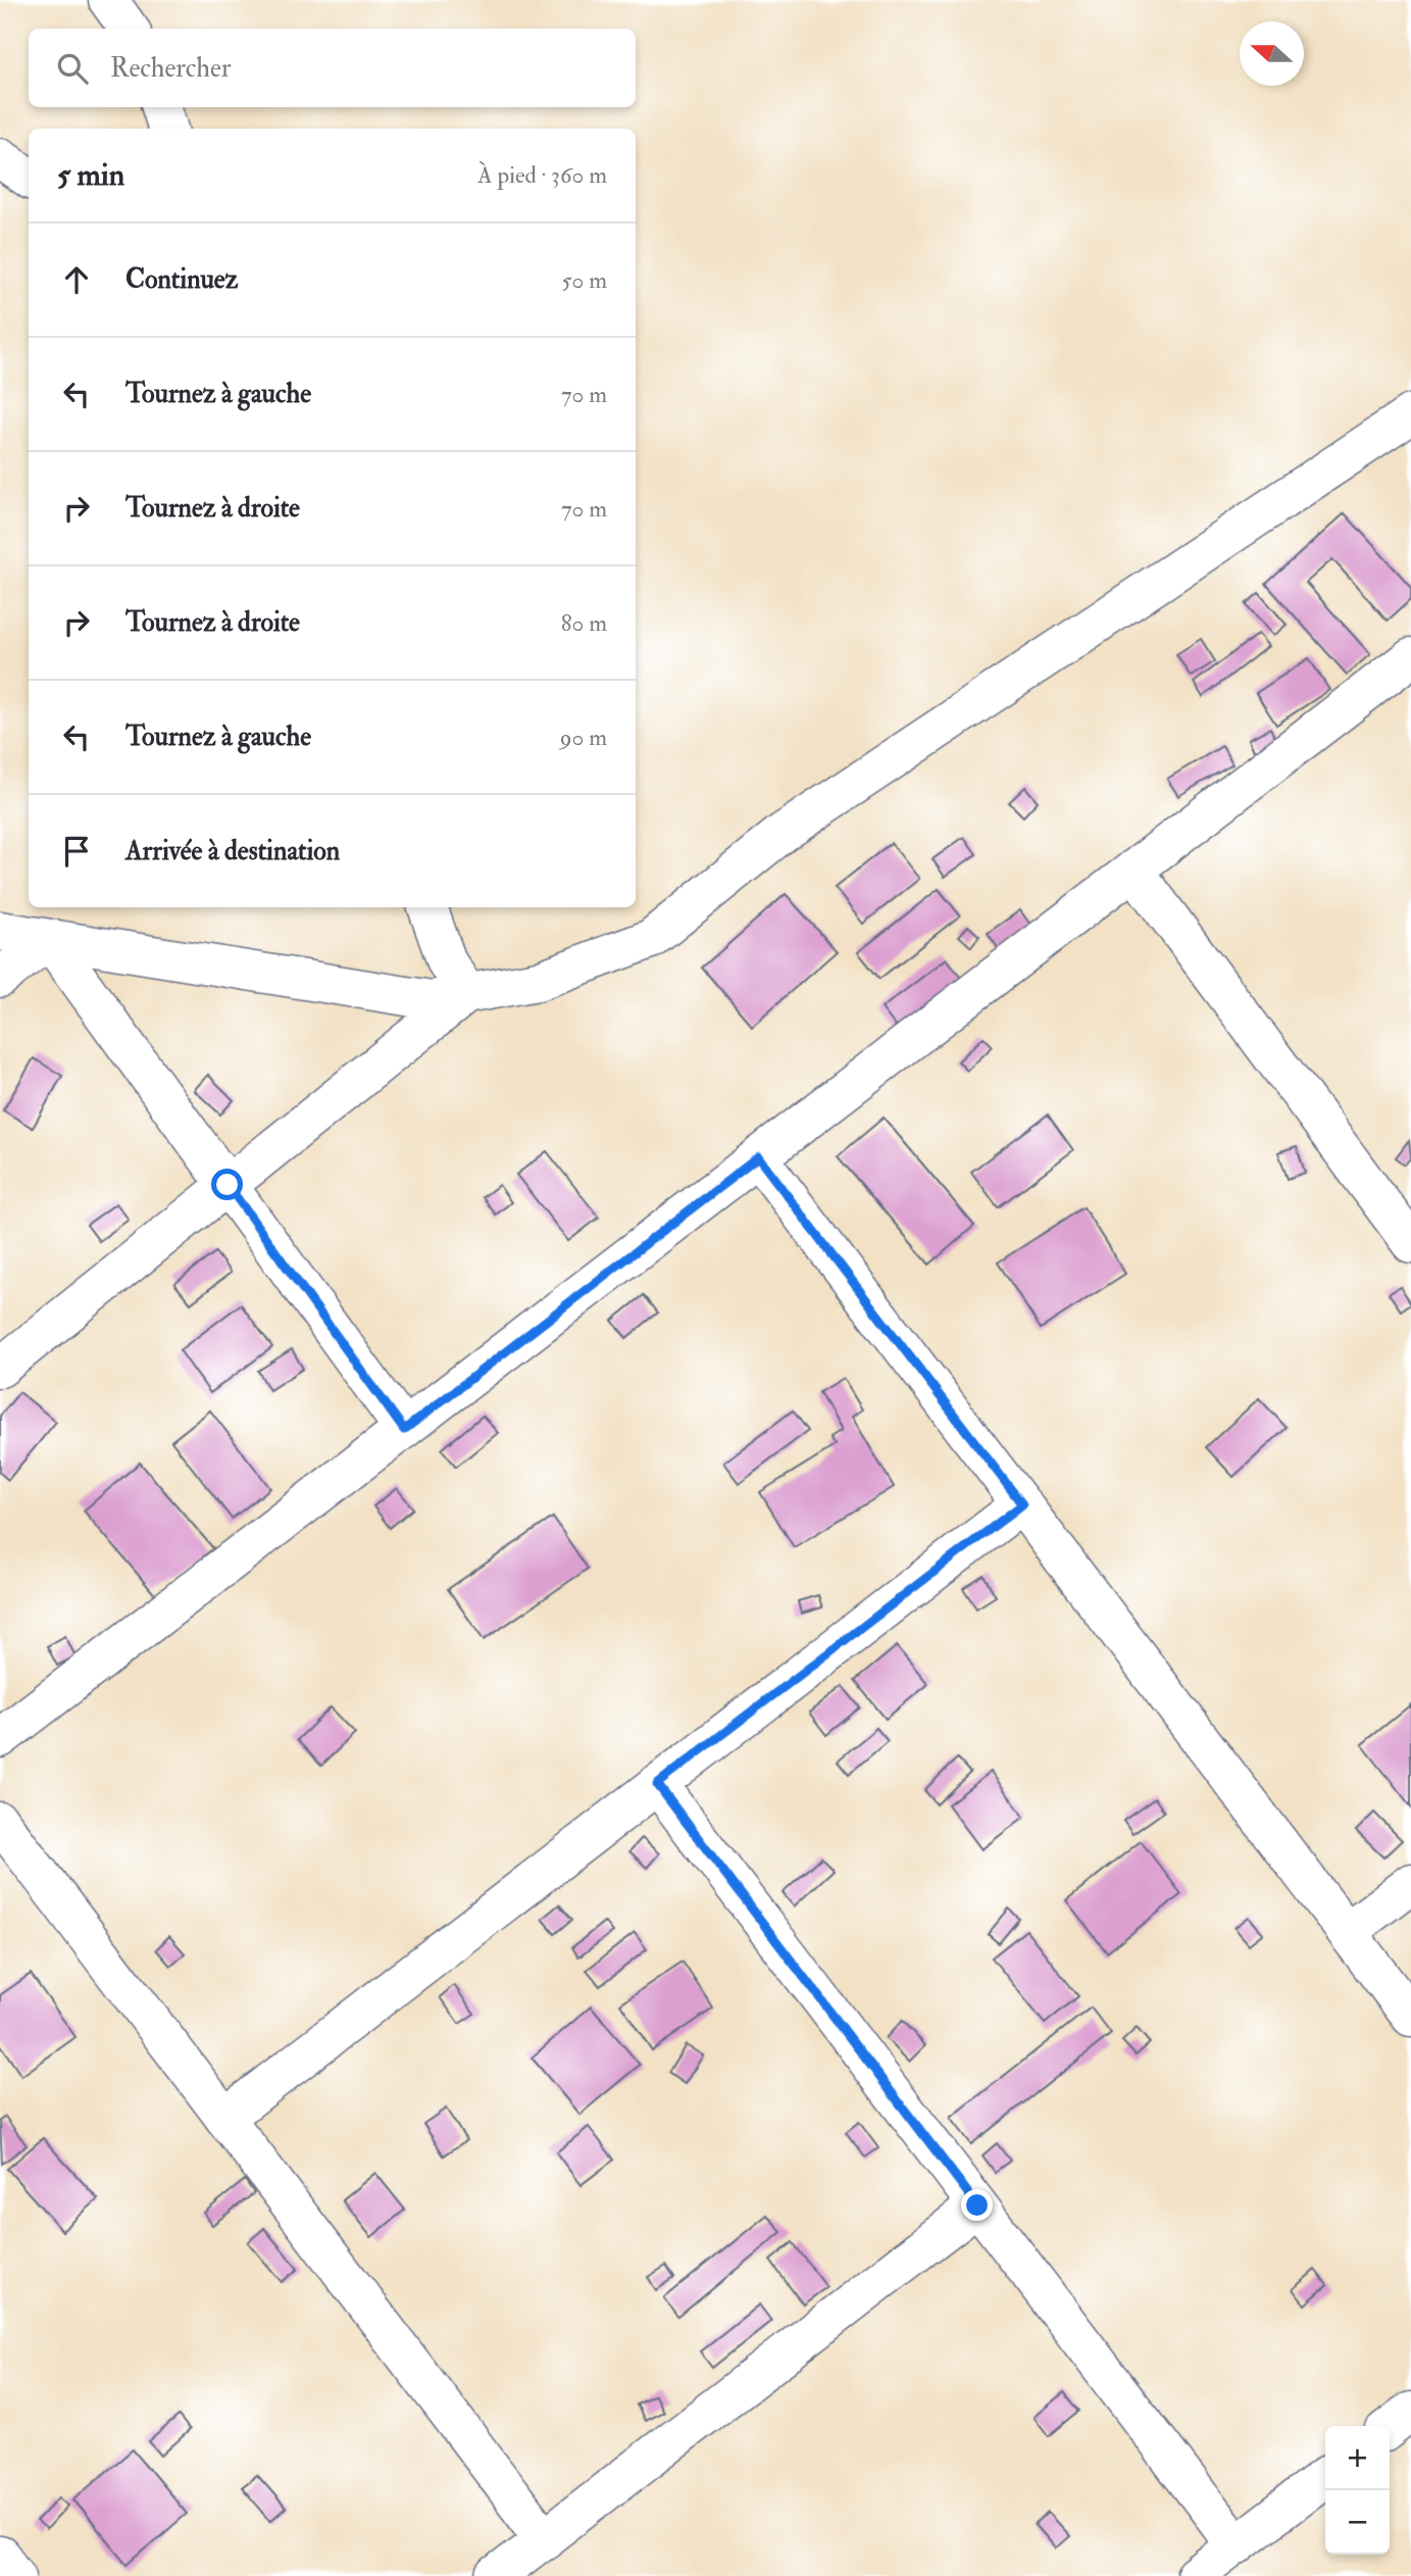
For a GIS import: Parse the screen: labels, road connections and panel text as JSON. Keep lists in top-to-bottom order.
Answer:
{
  "north": "left",
  "page": {
    "search": "Rechercher",
    "heading": ["5 min", "À pied · 360 m"],
    "list": [
      ["Continuez", "50 m"],
      ["Tournez à gauche", "70 m"],
      ["Tournez à droite", "70 m"],
      ["Tournez à droite", "80 m"],
      ["Tournez à gauche", "90 m"],
      "Arrivée à destination"
    ],
    "map_buttons": ["+", "−"]
  }
}
